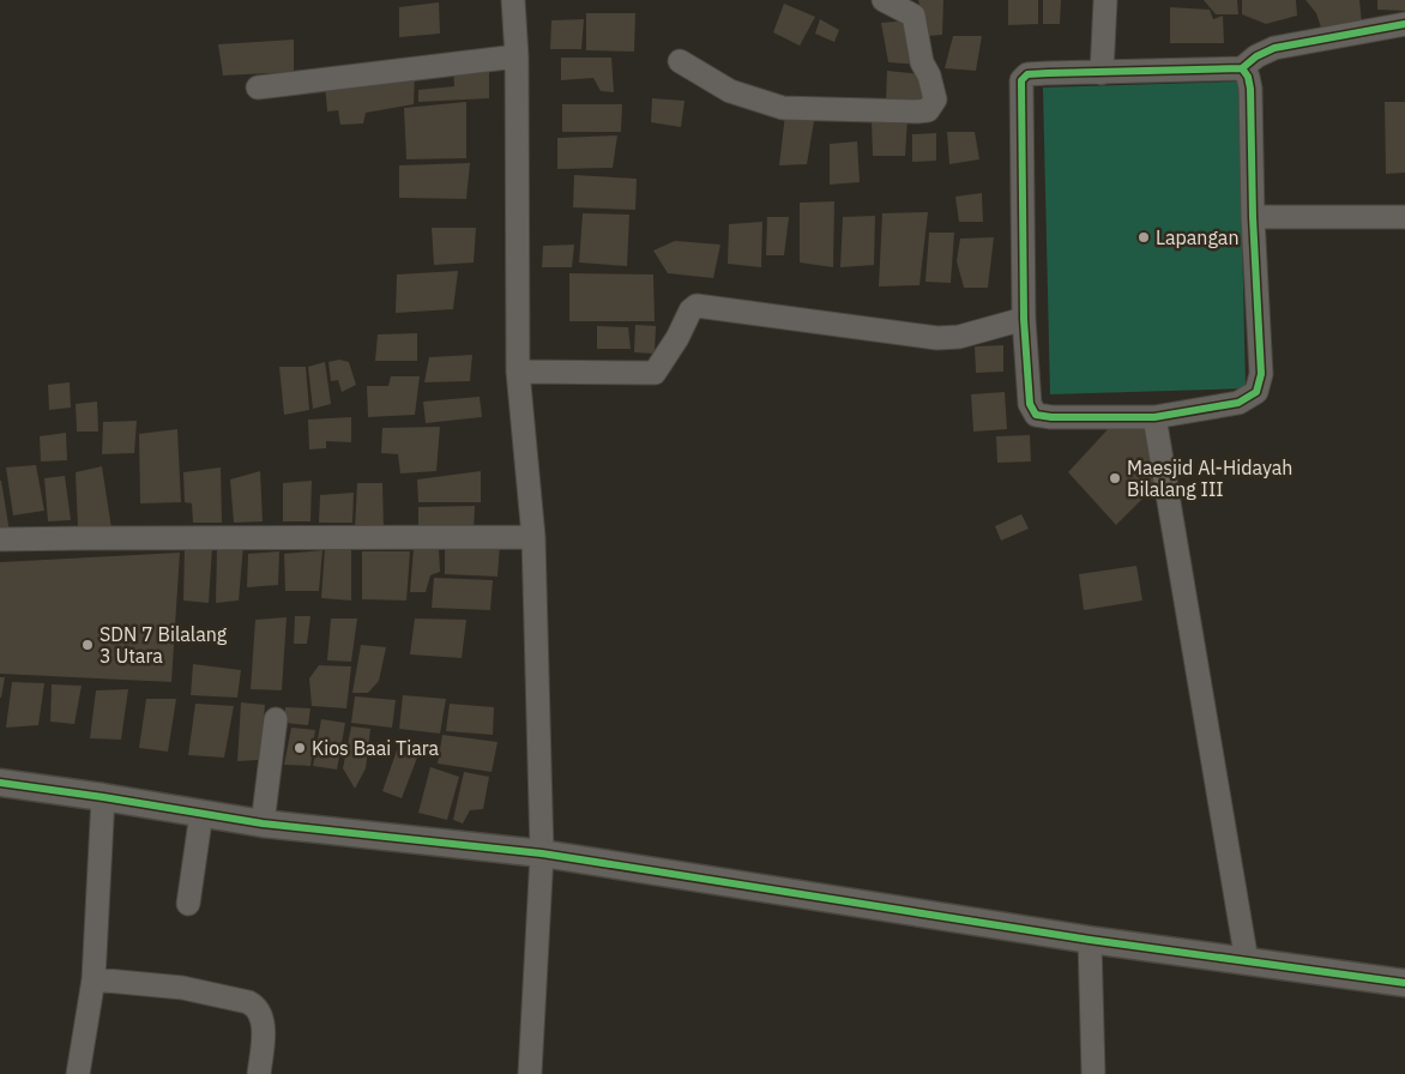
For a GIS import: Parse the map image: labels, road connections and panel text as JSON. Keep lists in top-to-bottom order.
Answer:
{
  "places": [
    "Lapangan",
    "Maesjid Al-Hidayah Bilalang III",
    "SDN 7 Bilalang 3 Utara",
    "Kios Baai Tiara"
  ]
}
